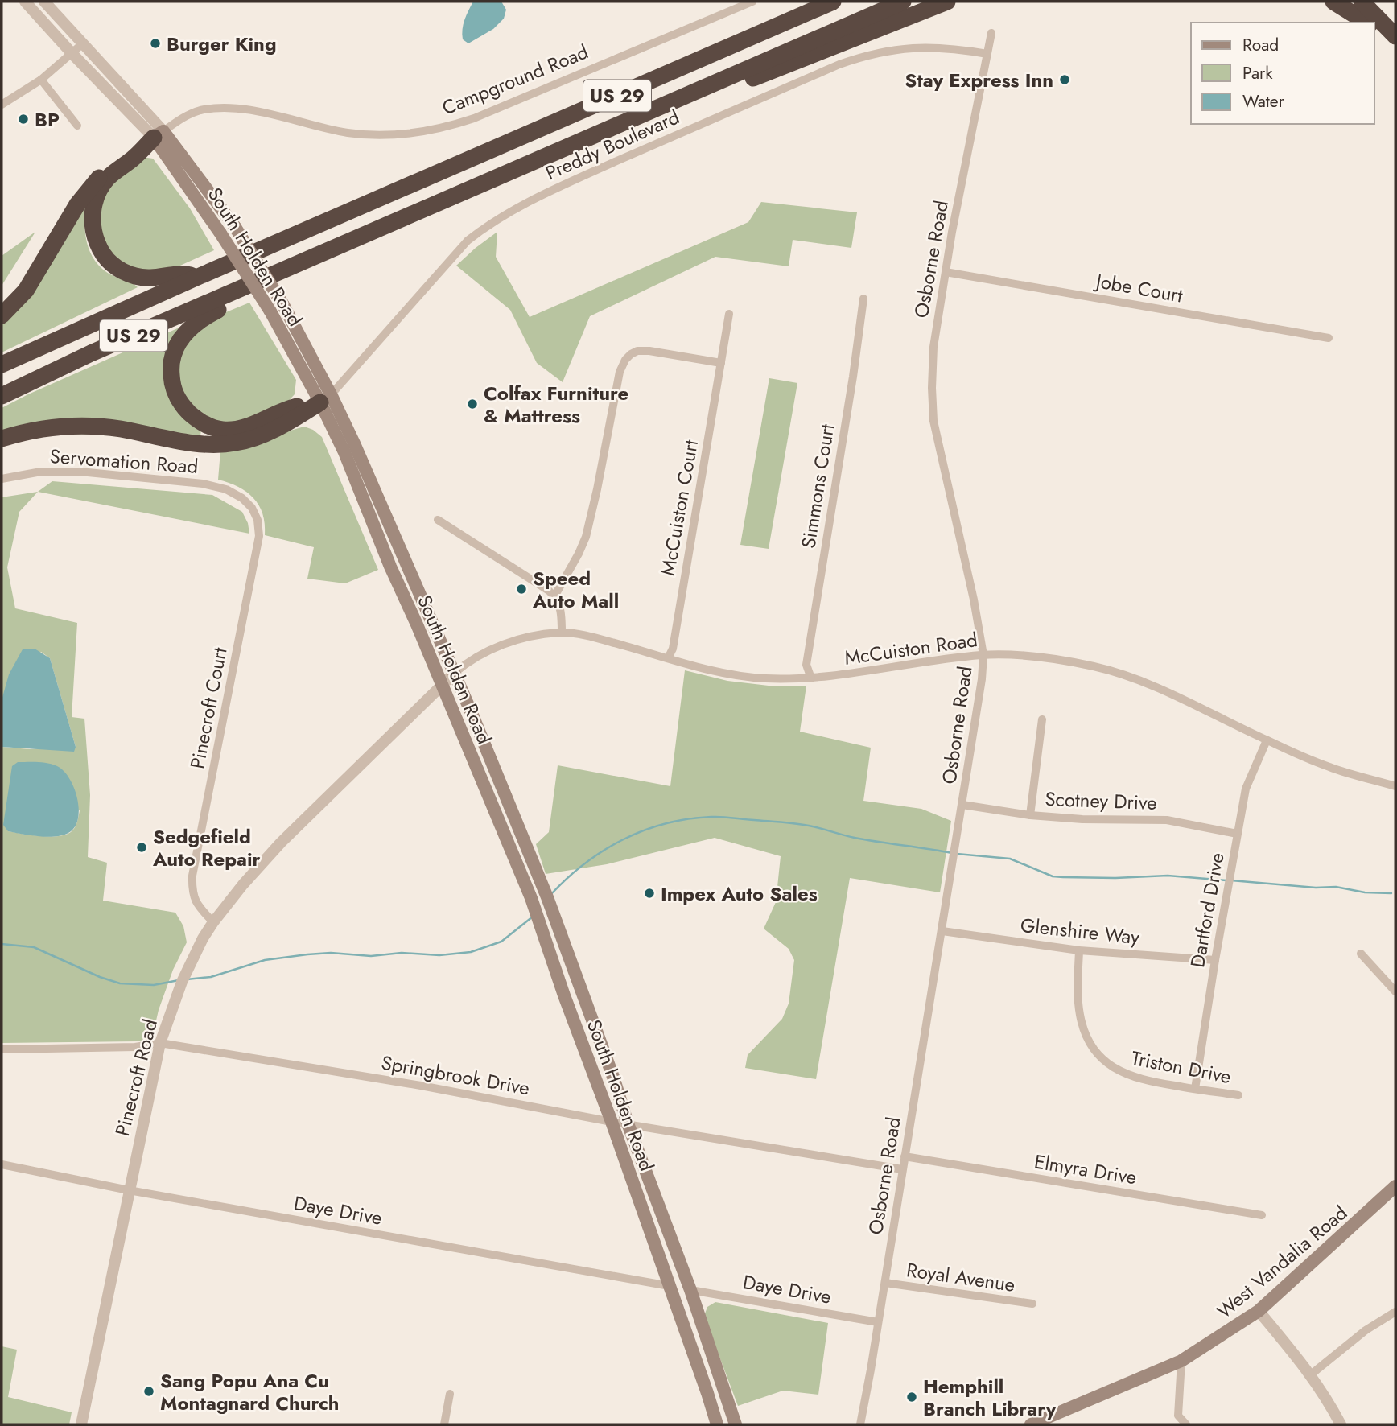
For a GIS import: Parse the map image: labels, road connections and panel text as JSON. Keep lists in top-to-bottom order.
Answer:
{
  "streets": {
    "highway": ["US 29"],
    "main road": ["South Holden Road", "West Vandalia Road"],
    "street": [
      "Campground Road",
      "Preddy Boulevard",
      "Osborne Road",
      "Jobe Court",
      "Servomation Road",
      "Simmons Court",
      "McCuiston Court",
      "McCuiston Road",
      "Pinecroft Court",
      "Scotney Drive",
      "Dartford Drive",
      "Glenshire Way",
      "Triston Drive",
      "Springbrook Drive",
      "Pinecroft Road",
      "Elmyra Drive",
      "Daye Drive",
      "Royal Avenue"
    ]
  },
  "crossings": [
    ["Campground Road", "South Holden Road"],
    ["Preddy Boulevard", "South Holden Road"],
    ["Preddy Boulevard", "Osborne Road"],
    ["South Holden Road", "McCuiston Road"],
    ["South Holden Road", "Springbrook Drive"],
    ["South Holden Road", "Pinecroft Road"],
    ["South Holden Road", "Daye Drive"],
    ["Osborne Road", "Jobe Court"],
    ["Osborne Road", "McCuiston Road"],
    ["Osborne Road", "Scotney Drive"],
    ["Osborne Road", "Glenshire Way"],
    ["Osborne Road", "Springbrook Drive"],
    ["Osborne Road", "Elmyra Drive"],
    ["Osborne Road", "Daye Drive"],
    ["Osborne Road", "Royal Avenue"],
    ["Servomation Road", "Pinecroft Court"],
    ["Simmons Court", "McCuiston Road"],
    ["McCuiston Court", "McCuiston Road"],
    ["McCuiston Road", "Dartford Drive"],
    ["McCuiston Road", "Pinecroft Road"],
    ["Pinecroft Court", "Pinecroft Road"],
    ["Scotney Drive", "Dartford Drive"],
    ["Dartford Drive", "Glenshire Way"],
    ["Dartford Drive", "Triston Drive"],
    ["Glenshire Way", "Triston Drive"],
    ["Springbrook Drive", "Pinecroft Road"],
    ["Pinecroft Road", "Daye Drive"]
  ],
  "places": [
    "Burger King",
    "Stay Express Inn",
    "BP",
    "Colfax Furniture & Mattress",
    "Speed Auto Mall",
    "Sedgefield Auto Repair",
    "Impex Auto Sales",
    "Sang Popu Ana Cu Montagnard Church",
    "Hemphill Branch Library"
  ],
  "legend": ["Road", "Park", "Water"]
}
